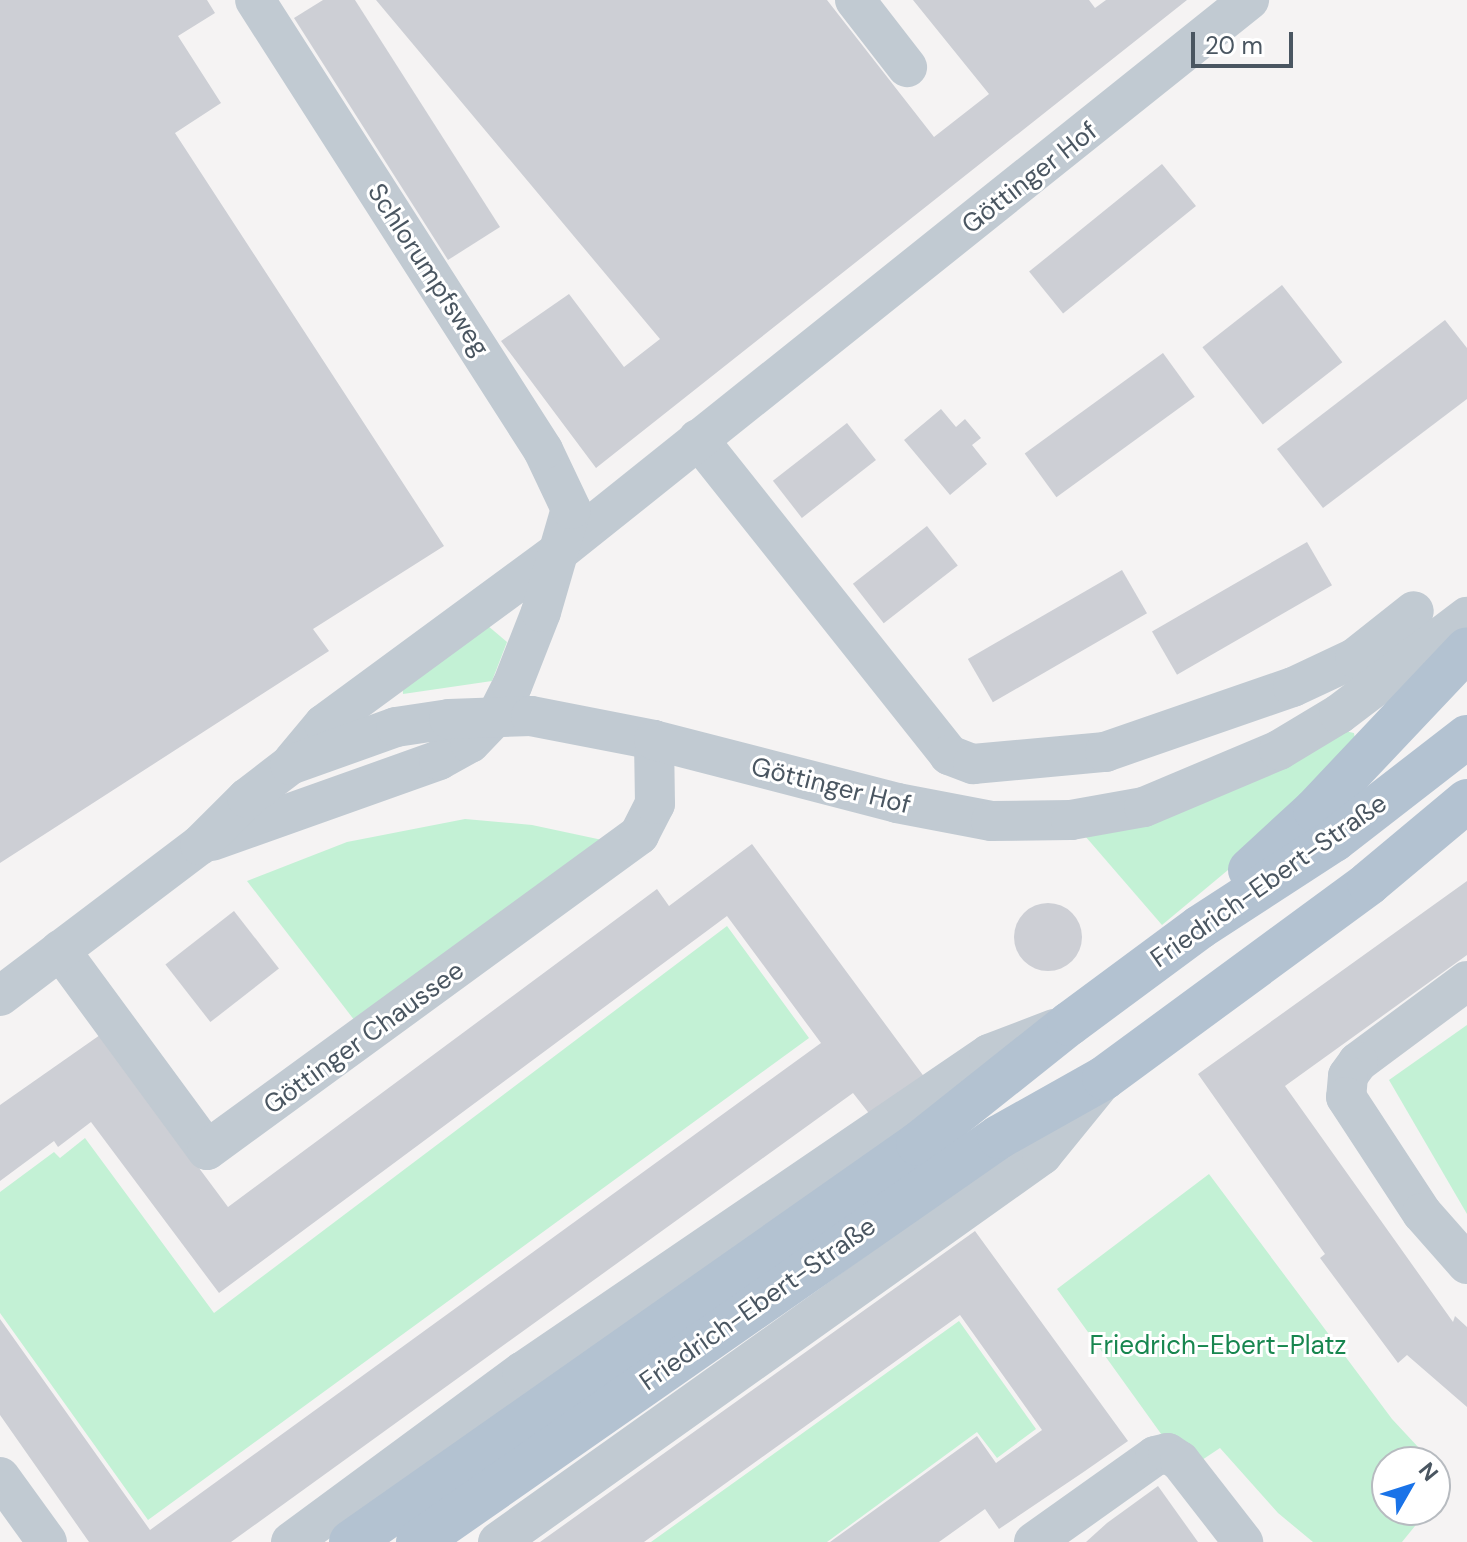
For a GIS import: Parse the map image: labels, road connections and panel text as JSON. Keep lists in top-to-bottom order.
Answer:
{
  "streets": {
    "main road": ["Friedrich-Ebert-Straße"],
    "street": ["Göttinger Hof", "Schlorumpfsweg", "Göttinger Chaussee"]
  },
  "crossings": [
    ["Göttinger Hof", "Schlorumpfsweg"],
    ["Göttinger Hof", "Göttinger Chaussee"]
  ],
  "parks": ["Friedrich-Ebert-Platz"],
  "scale_bar": "20 m",
  "north": "top right"
}
